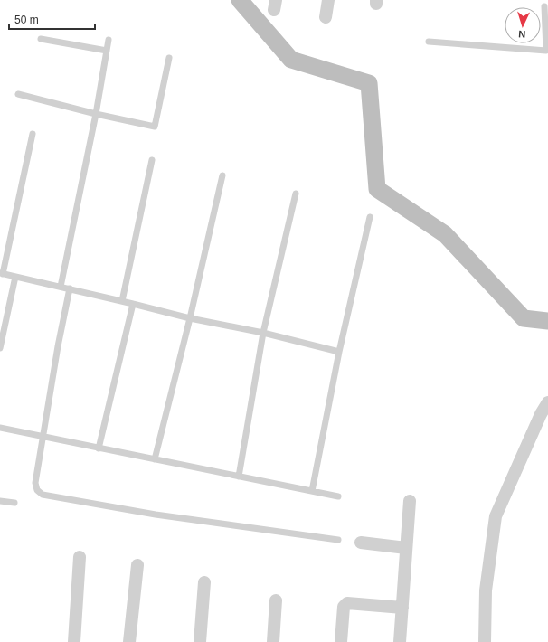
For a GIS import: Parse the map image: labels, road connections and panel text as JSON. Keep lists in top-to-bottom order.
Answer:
{
  "scale_bar": "50 m",
  "north": "bottom"
}
